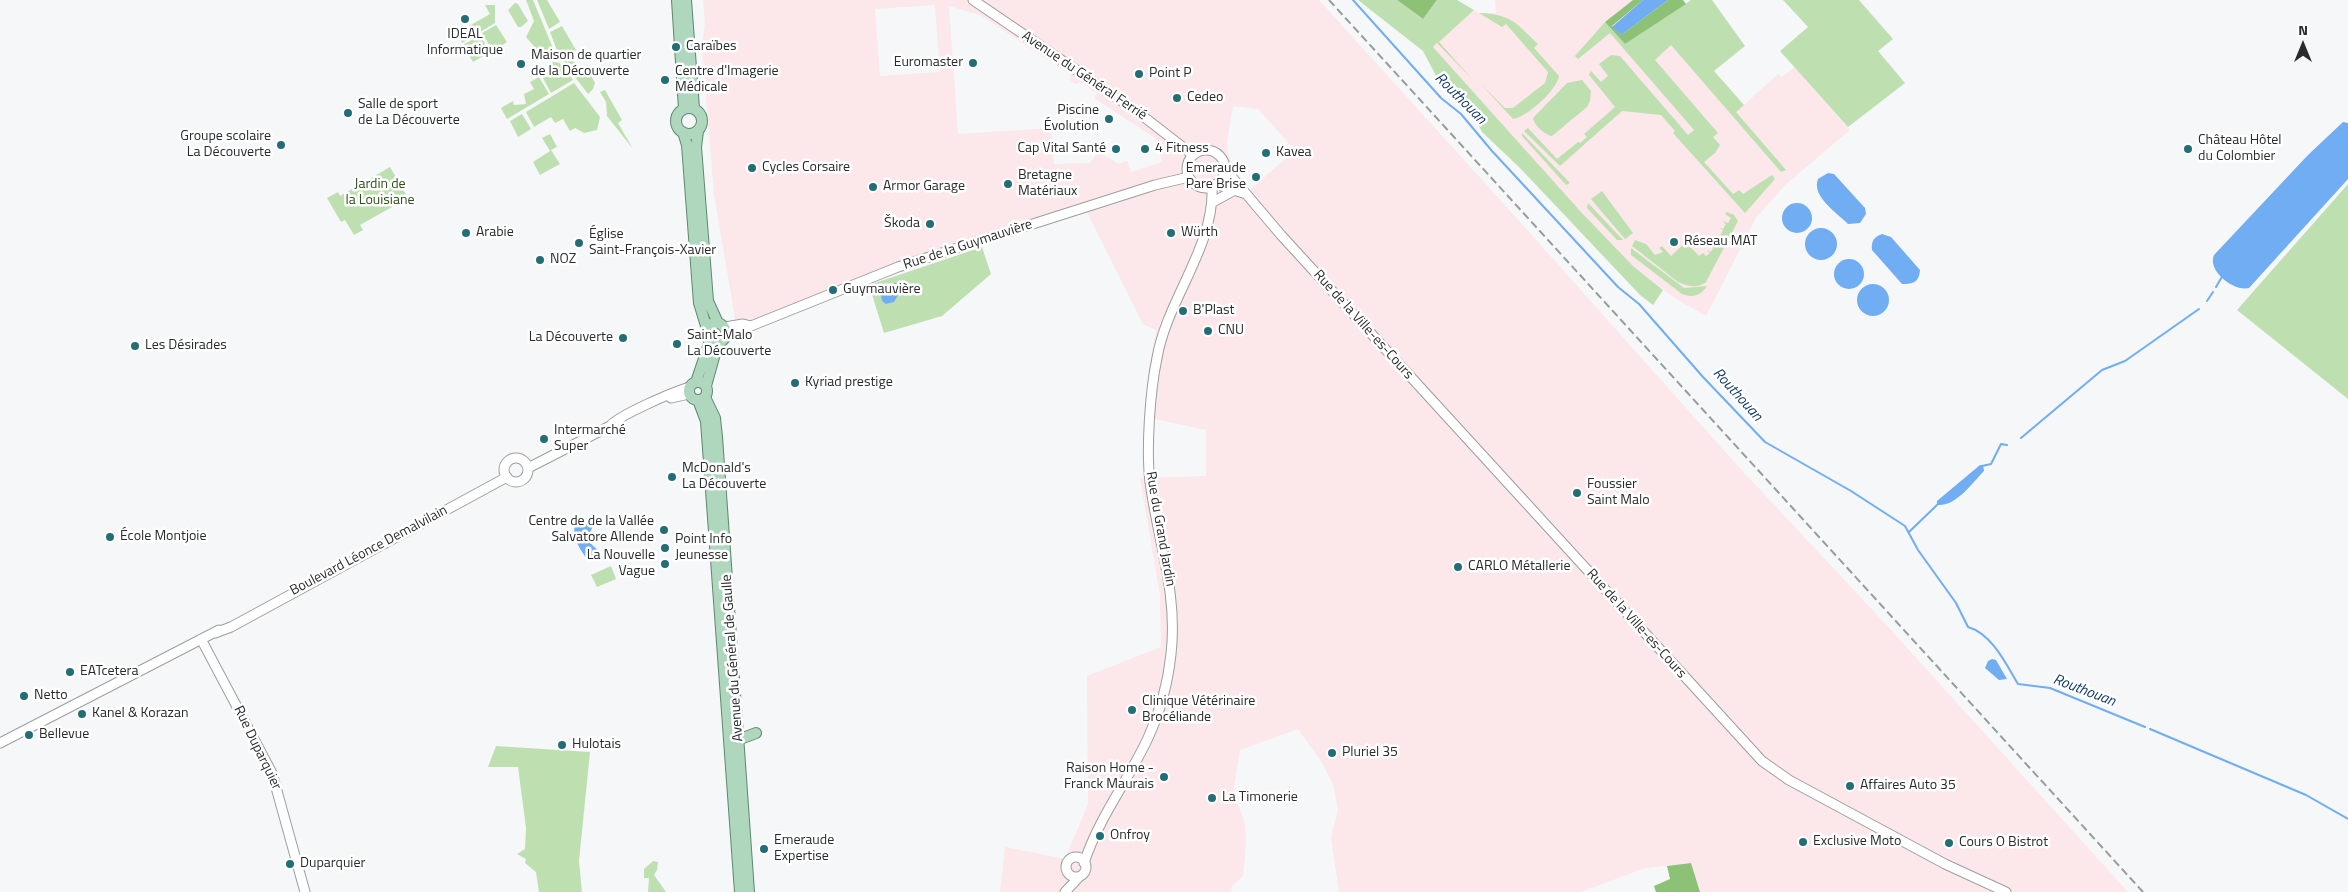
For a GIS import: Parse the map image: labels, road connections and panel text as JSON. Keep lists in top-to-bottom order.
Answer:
{
  "streets": {
    "main road": ["Avenue du Général de Gaulle"],
    "street": [
      "Avenue du Général Ferrié",
      "Rue de la Guymauvière",
      "Rue de la Ville-es-Cours",
      "Rue du Grand Jardin",
      "Boulevard Léonce Demalvilain",
      "Rue Duparquier"
    ]
  },
  "crossings": [
    ["Avenue du Général Ferrié", "Rue de la Guymauvière"],
    ["Avenue du Général Ferrié", "Rue de la Ville-es-Cours"],
    ["Avenue du Général Ferrié", "Rue du Grand Jardin"],
    ["Rue de la Guymauvière", "Rue de la Ville-es-Cours"],
    ["Rue de la Guymauvière", "Rue du Grand Jardin"],
    ["Rue de la Ville-es-Cours", "Rue du Grand Jardin"],
    ["Boulevard Léonce Demalvilain", "Rue Duparquier"]
  ],
  "water": ["Routhouan"],
  "parks": ["Jardin de la Louisiane"],
  "places": [
    "IDEAL Informatique",
    "Caraïbes",
    "Euromaster",
    "Maison de quartier de la Découverte",
    "Point P",
    "Centre d'Imagerie Médicale",
    "Cedeo",
    "Salle de sport de La Découverte",
    "Piscine Évolution",
    "Groupe scolaire La Découverte",
    "Cap Vital Santé",
    "4 Fitness",
    "Château Hôtel du Colombier",
    "Kavea",
    "Cycles Corsaire",
    "Emeraude Pare Brise",
    "Bretagne Matériaux",
    "Armor Garage",
    "Škoda",
    "Arabie",
    "Würth",
    "Réseau MAT",
    "Église Saint-François-Xavier",
    "NOZ",
    "Guymauvière",
    "B'Plast",
    "CNU",
    "La Découverte",
    "Saint-Malo La Découverte",
    "Les Désirades",
    "Kyriad prestige",
    "Intermarché Super",
    "McDonald's La Découverte",
    "Foussier Saint Malo",
    "Centre de de la Vallée Salvatore Allende",
    "École Montjoie",
    "Point Info Jeunesse",
    "La Nouvelle Vague",
    "CARLO Métallerie",
    "EATcetera",
    "Netto",
    "Clinique Vétérinaire Brocéliande",
    "Kanel & Korazan",
    "Bellevue",
    "Hulotais",
    "Pluriel 35",
    "Raison Home - Franck Maurais",
    "Affaires Auto 35",
    "La Timonerie",
    "Onfroy",
    "Exclusive Moto",
    "Cours O Bistrot",
    "Emeraude Expertise",
    "Duparquier"
  ],
  "north": "top"
}
